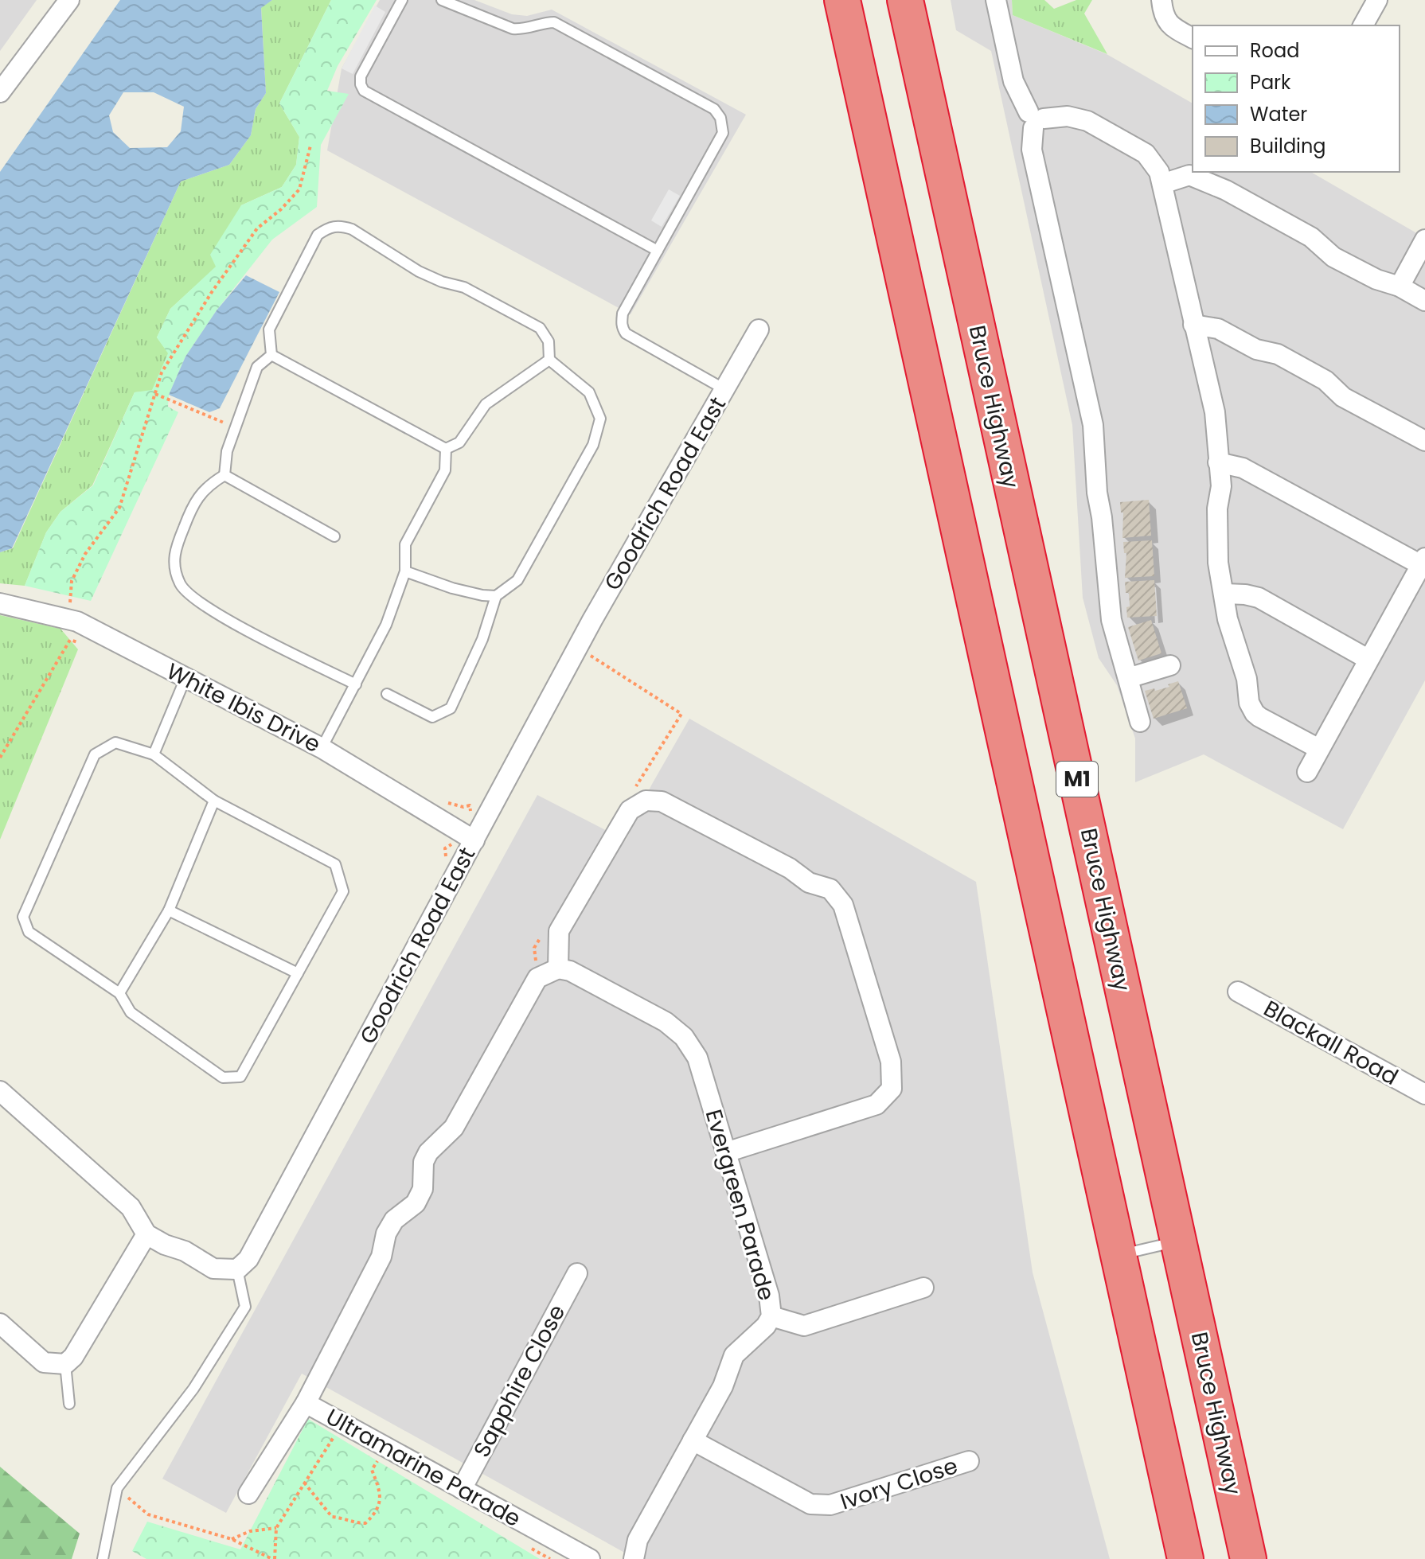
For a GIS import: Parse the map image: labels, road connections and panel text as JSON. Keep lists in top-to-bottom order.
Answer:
{
  "streets": {
    "highway": ["Bruce Highway", "M1"],
    "street": [
      "Goodrich Road East",
      "White Ibis Drive",
      "Blackall Road",
      "Evergreen Parade",
      "Sapphire Close",
      "Ultramarine Parade",
      "Ivory Close"
    ]
  },
  "crossings": [
    ["Goodrich Road East", "White Ibis Drive"],
    ["Evergreen Parade", "Ivory Close"],
    ["Sapphire Close", "Ultramarine Parade"]
  ],
  "legend": [
    "Road",
    "Park",
    "Water",
    "Building"
  ]
}
